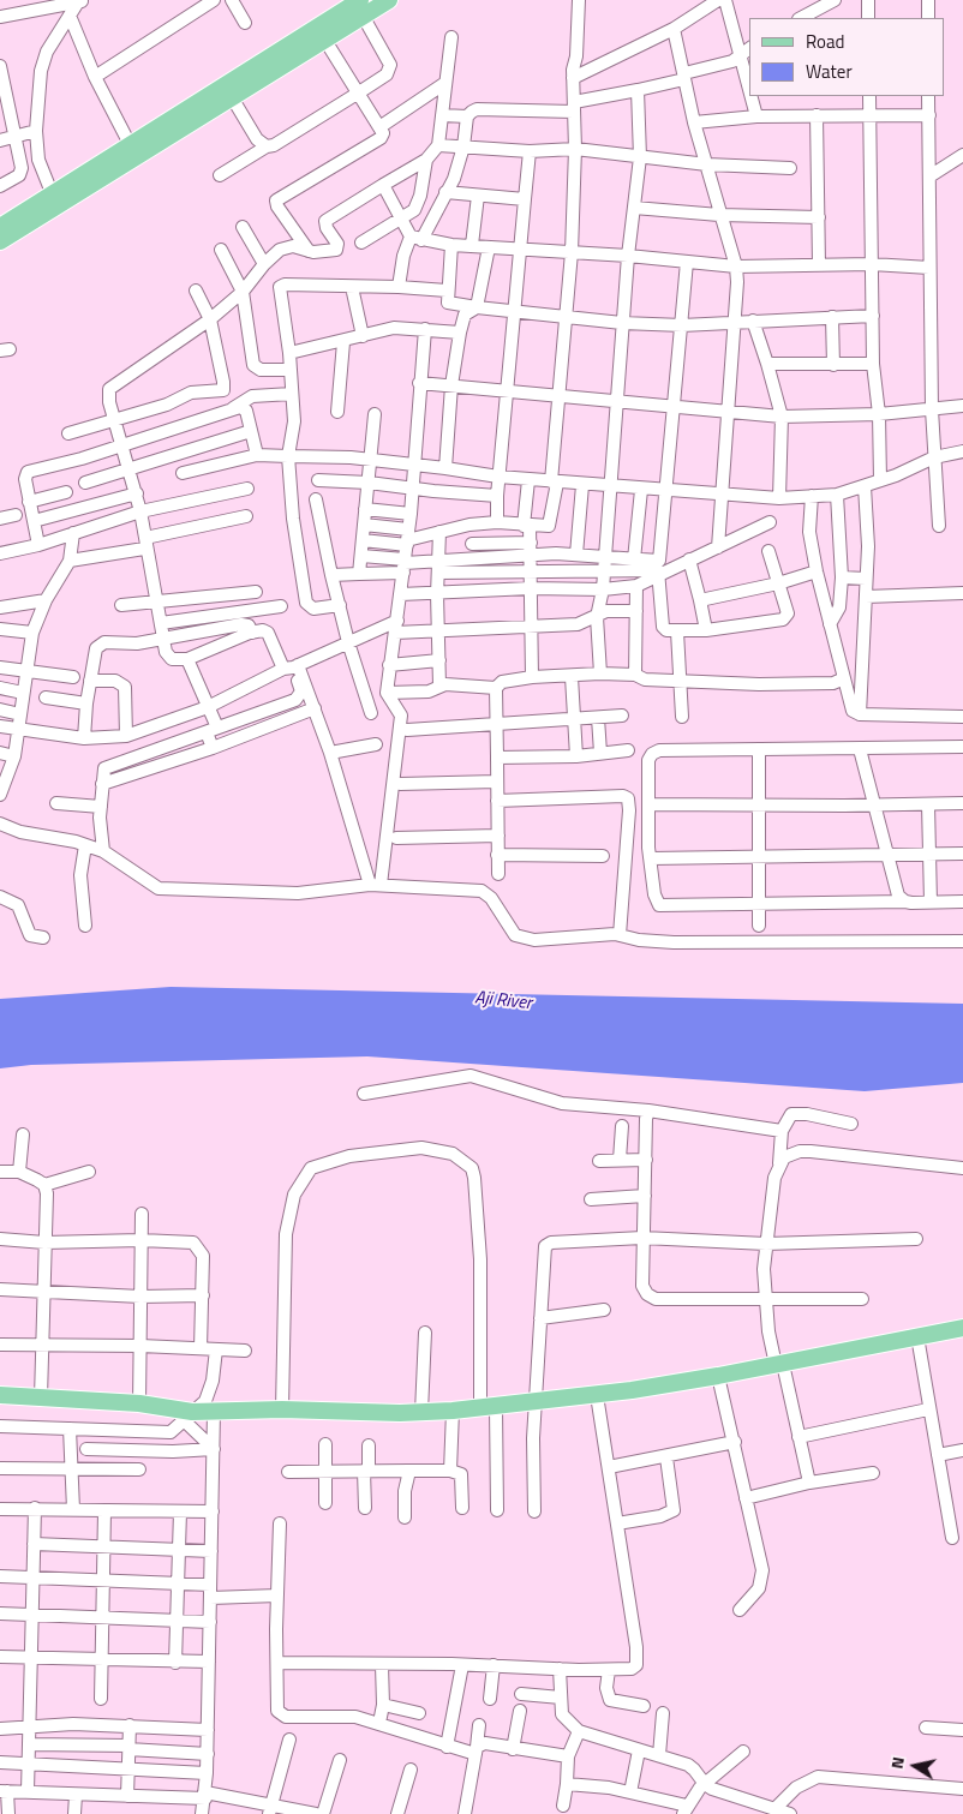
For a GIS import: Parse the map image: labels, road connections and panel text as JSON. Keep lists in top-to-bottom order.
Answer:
{
  "water": ["Aji River"],
  "legend": ["Road", "Water"],
  "north": "left"
}
